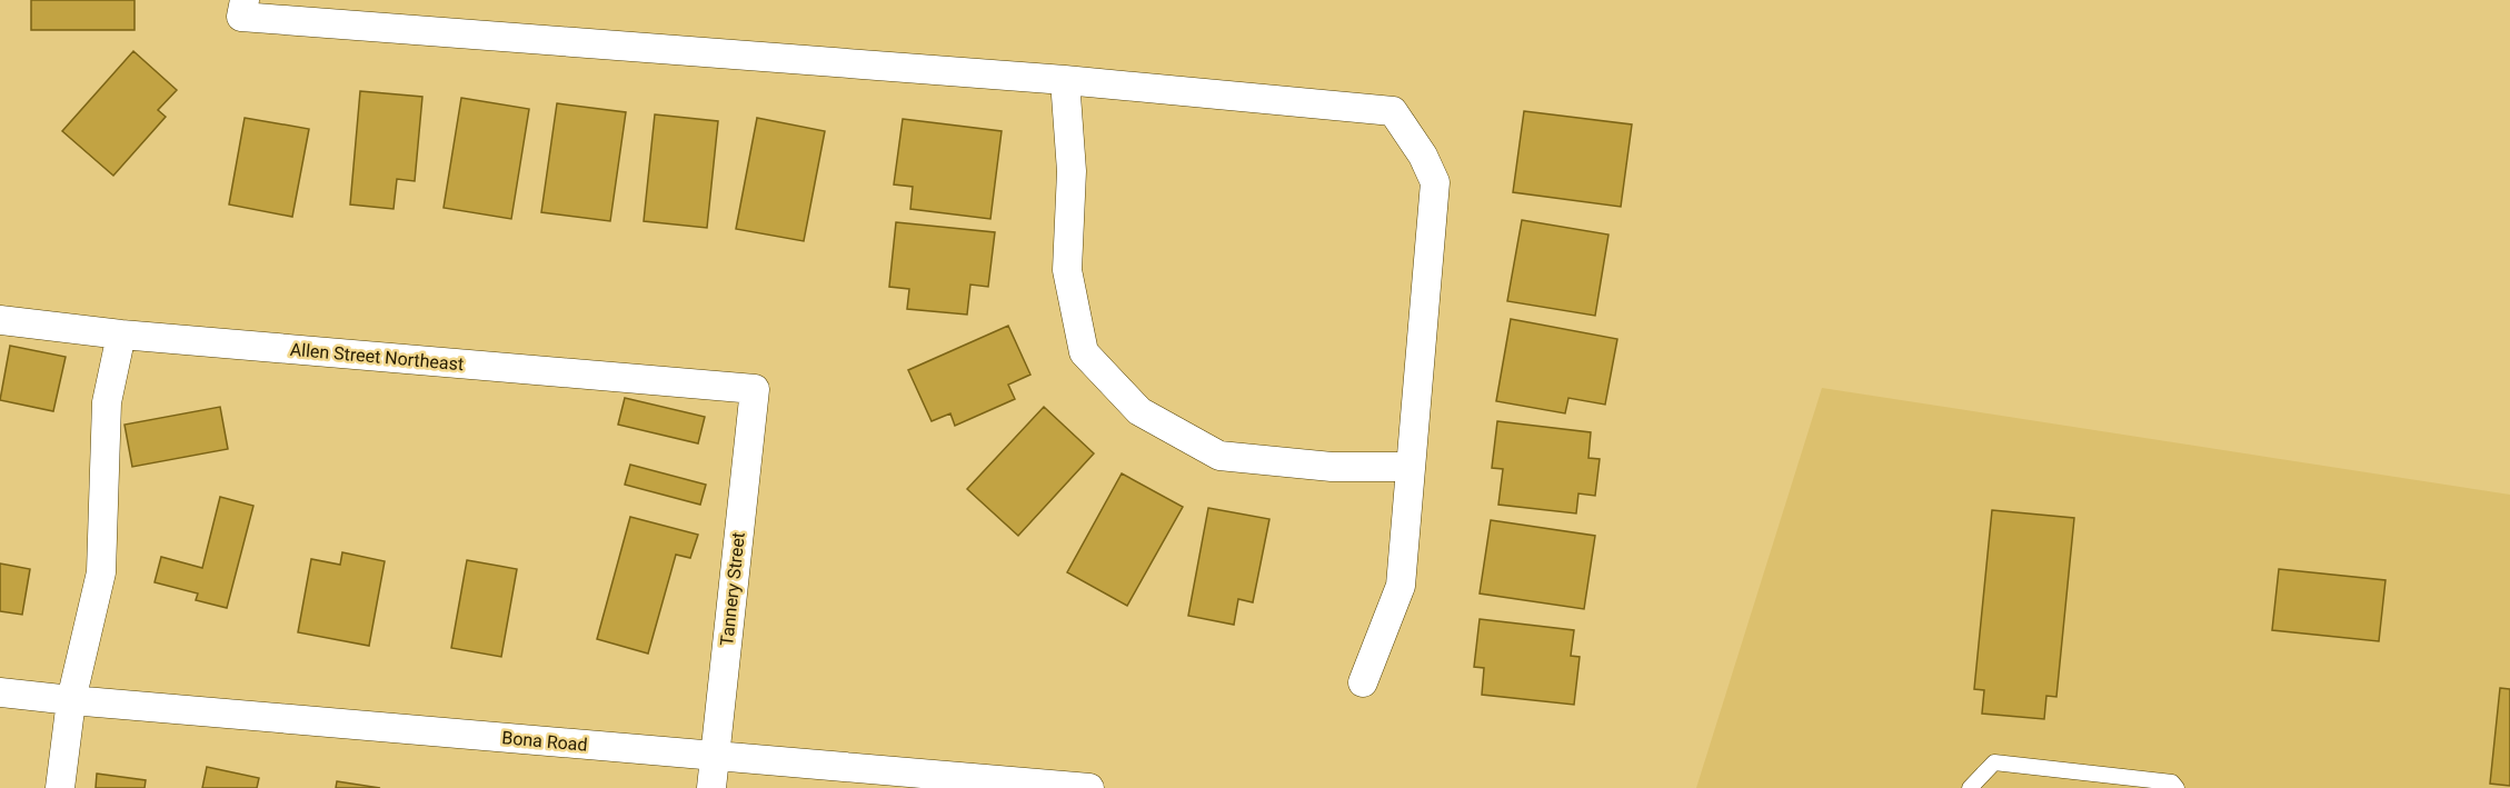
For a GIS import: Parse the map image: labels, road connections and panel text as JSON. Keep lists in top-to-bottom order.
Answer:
{
  "streets": {
    "street": ["Allen Street Northeast", "Tannery Street", "Bona Road"]
  },
  "crossings": [
    ["Allen Street Northeast", "Tannery Street"],
    ["Tannery Street", "Bona Road"]
  ]
}
